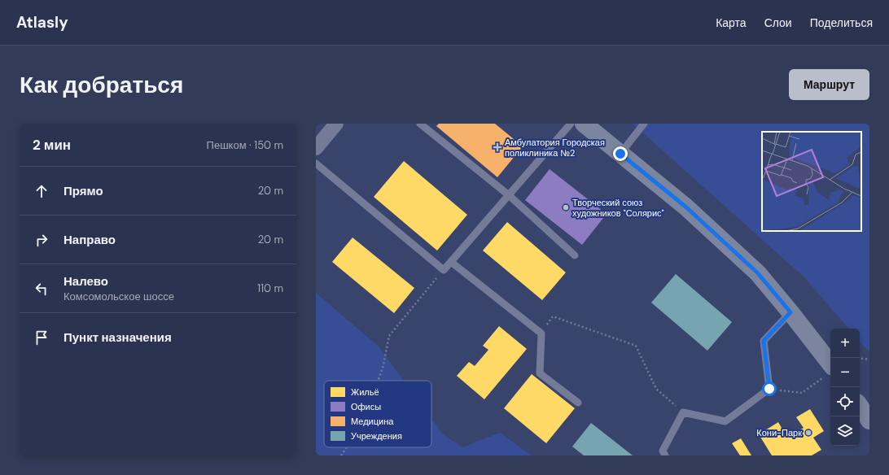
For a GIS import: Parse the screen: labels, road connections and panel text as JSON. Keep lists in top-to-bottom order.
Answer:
{
  "places": {
    "health": ["Амбулатория Городская поликлиника №2"],
    "other": ["Творческий союз художников \"Солярис\"", "Кони-Парк"]
  },
  "legend": [
    "Жильё",
    "Офисы",
    "Медицина",
    "Учреждения"
  ],
  "page": {
    "header": "Atlasly",
    "nav": ["Карта", "Слои", "Поделиться"],
    "buttons": "Маршрут",
    "title": "Как добраться",
    "heading": ["2 мин", "Пешком · 150 m"],
    "list": [
      ["Прямо", "20 m"],
      ["Направо", "20 m"],
      ["Налево", "Комсомольское шоссе", "110 m"],
      "Пункт назначения"
    ],
    "map_buttons": ["+", "−"]
  }
}
